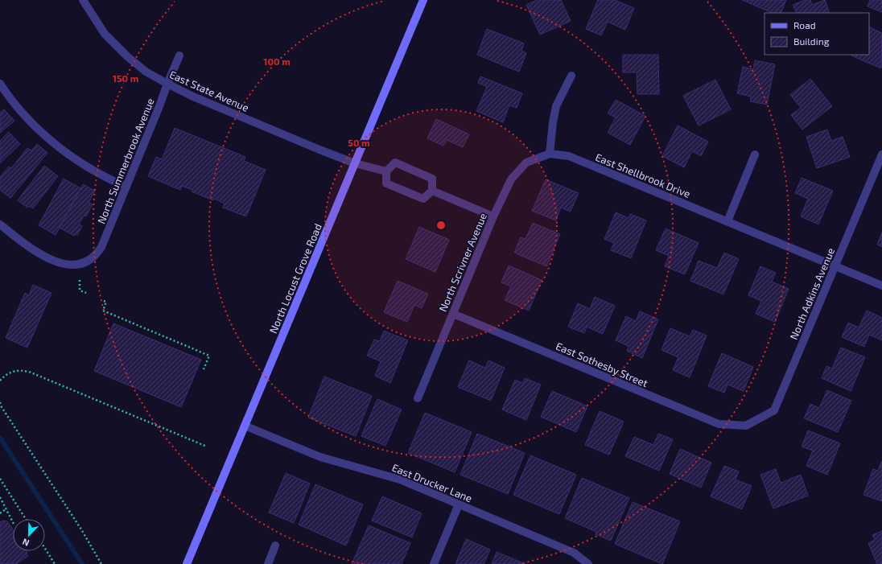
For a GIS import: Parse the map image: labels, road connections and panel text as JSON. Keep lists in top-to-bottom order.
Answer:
{
  "streets": {
    "main road": ["North Locust Grove Road"],
    "street": [
      "East State Avenue",
      "North Summerbrook Avenue",
      "East Shellbrook Drive",
      "North Scrivner Avenue",
      "North Adkins Avenue",
      "East Sothesby Street",
      "East Drucker Lane"
    ]
  },
  "crossings": [
    ["East State Avenue", "North Summerbrook Avenue"],
    ["East State Avenue", "North Locust Grove Road"],
    ["East Shellbrook Drive", "North Scrivner Avenue"],
    ["East Shellbrook Drive", "North Adkins Avenue"],
    ["North Scrivner Avenue", "East Sothesby Street"],
    ["North Locust Grove Road", "East Drucker Lane"],
    ["North Adkins Avenue", "East Sothesby Street"]
  ],
  "legend": ["Road", "Building"],
  "north": "bottom left",
  "rings": ["100 m", "150 m", "50 m"]
}
